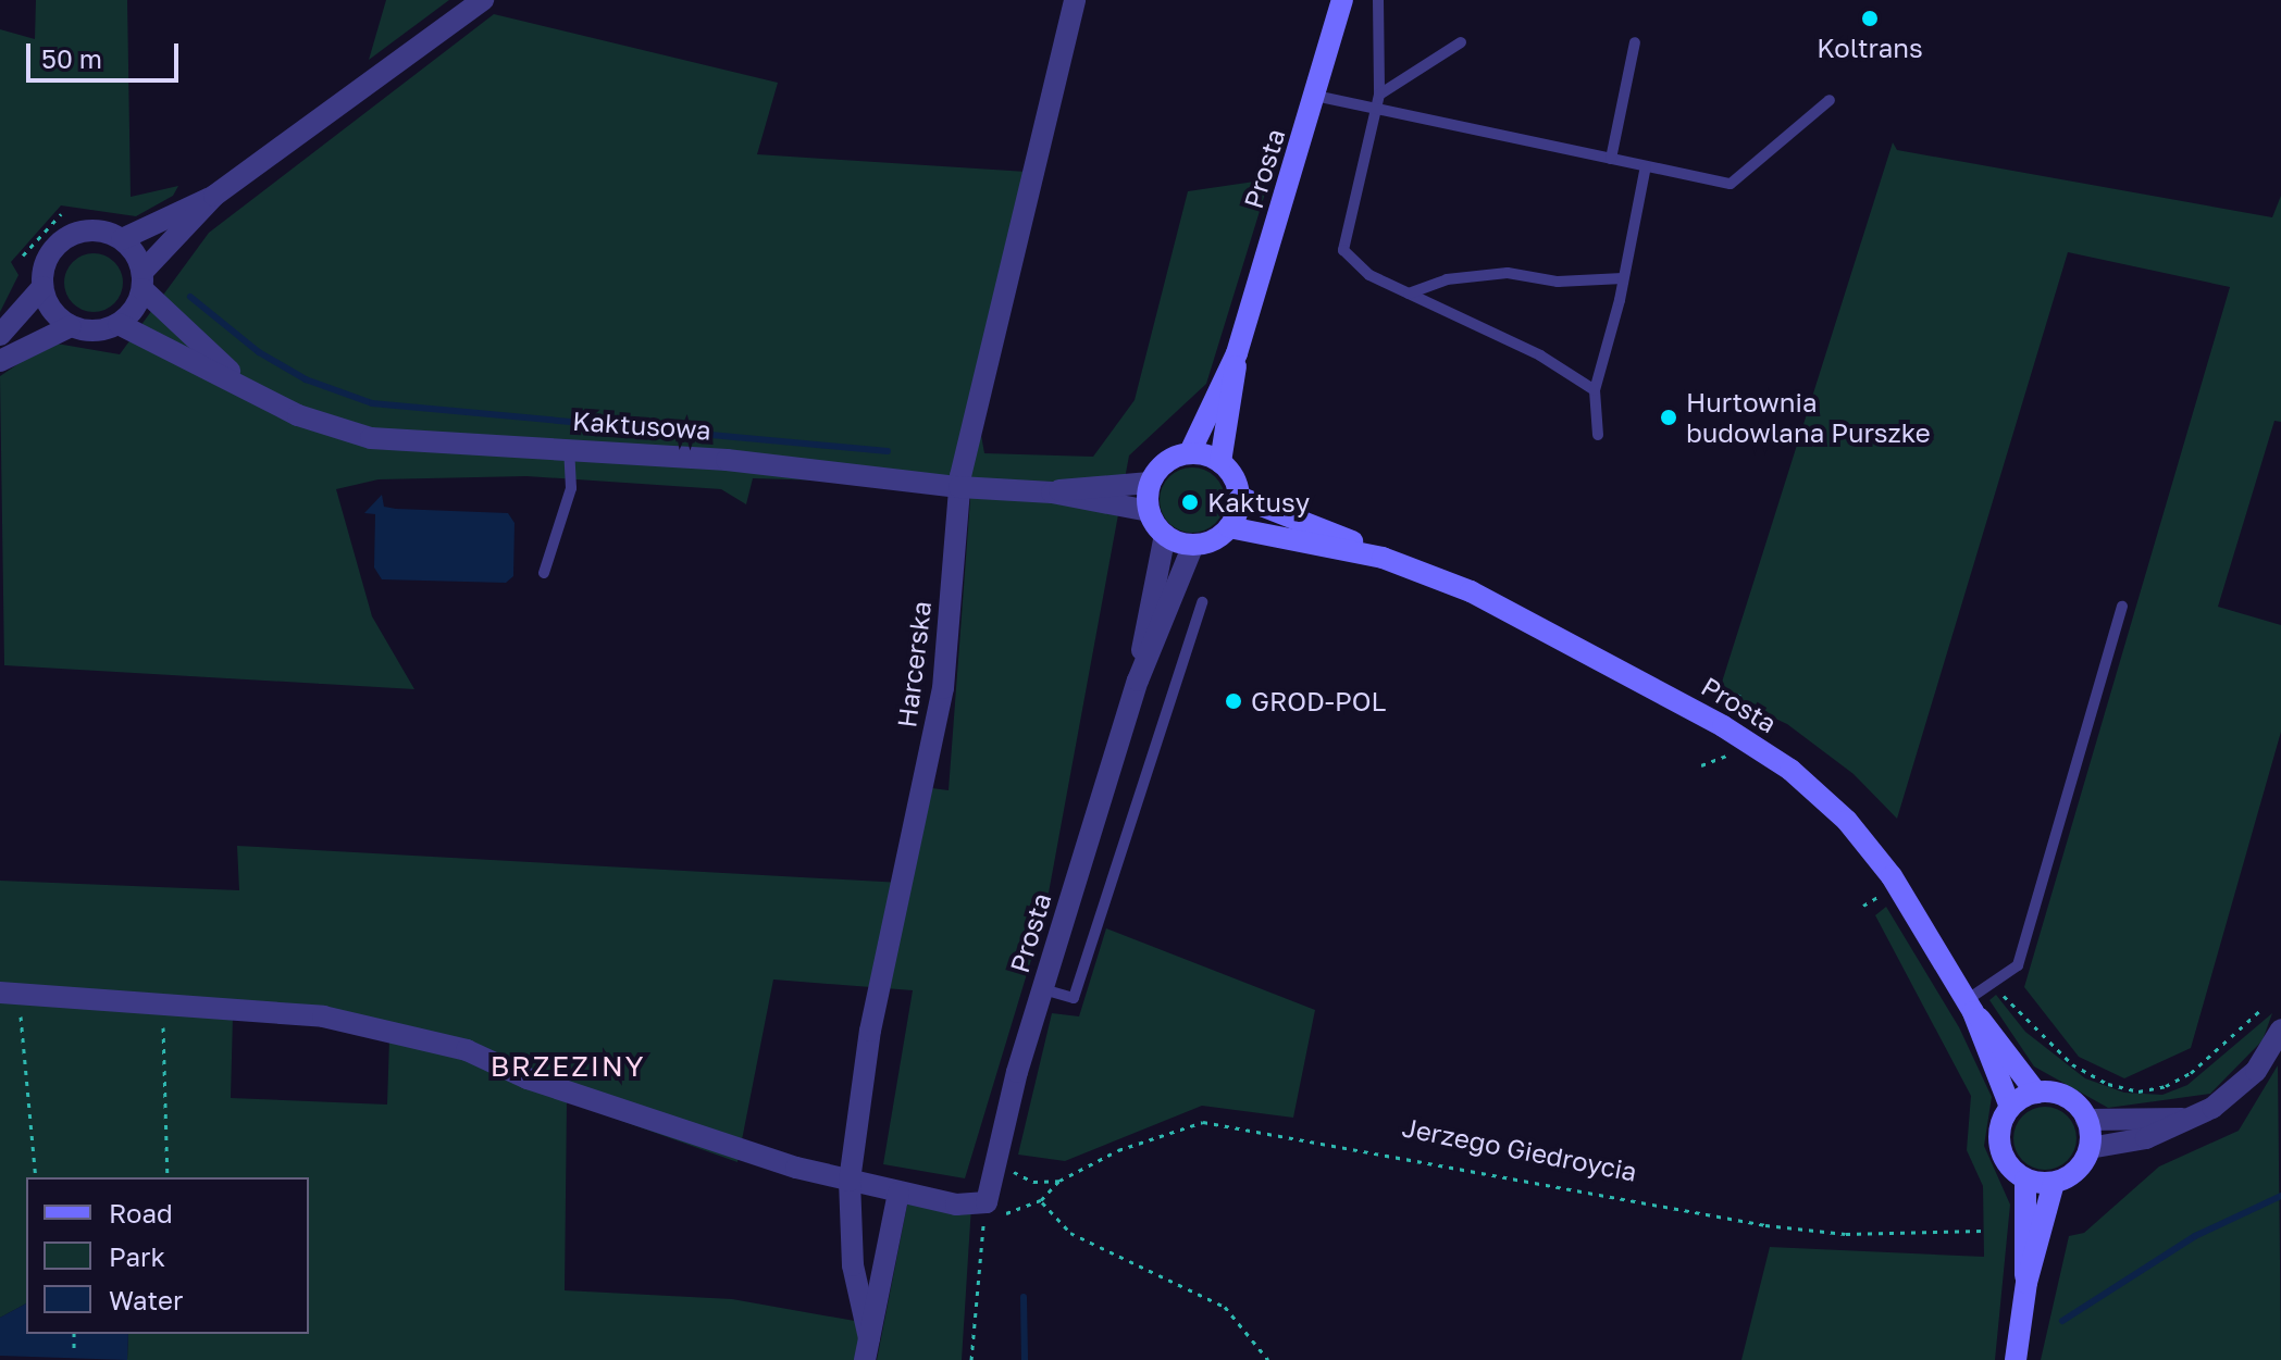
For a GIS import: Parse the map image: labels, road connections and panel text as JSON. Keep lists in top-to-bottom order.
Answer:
{
  "streets": {
    "main road": ["Prosta"],
    "street": ["Kaktusowa", "Harcerska"],
    "path": ["Jerzego Giedroycia"]
  },
  "crossings": [
    ["Prosta", "Kaktusowa"],
    ["Kaktusowa", "Harcerska"]
  ],
  "districts": ["BRZEZINY"],
  "places": [
    "Koltrans",
    "Hurtownia budowlana Purszke",
    "Kaktusy",
    "GROD-POL"
  ],
  "legend": ["Road", "Park", "Water"],
  "scale_bar": "50 m"
}
